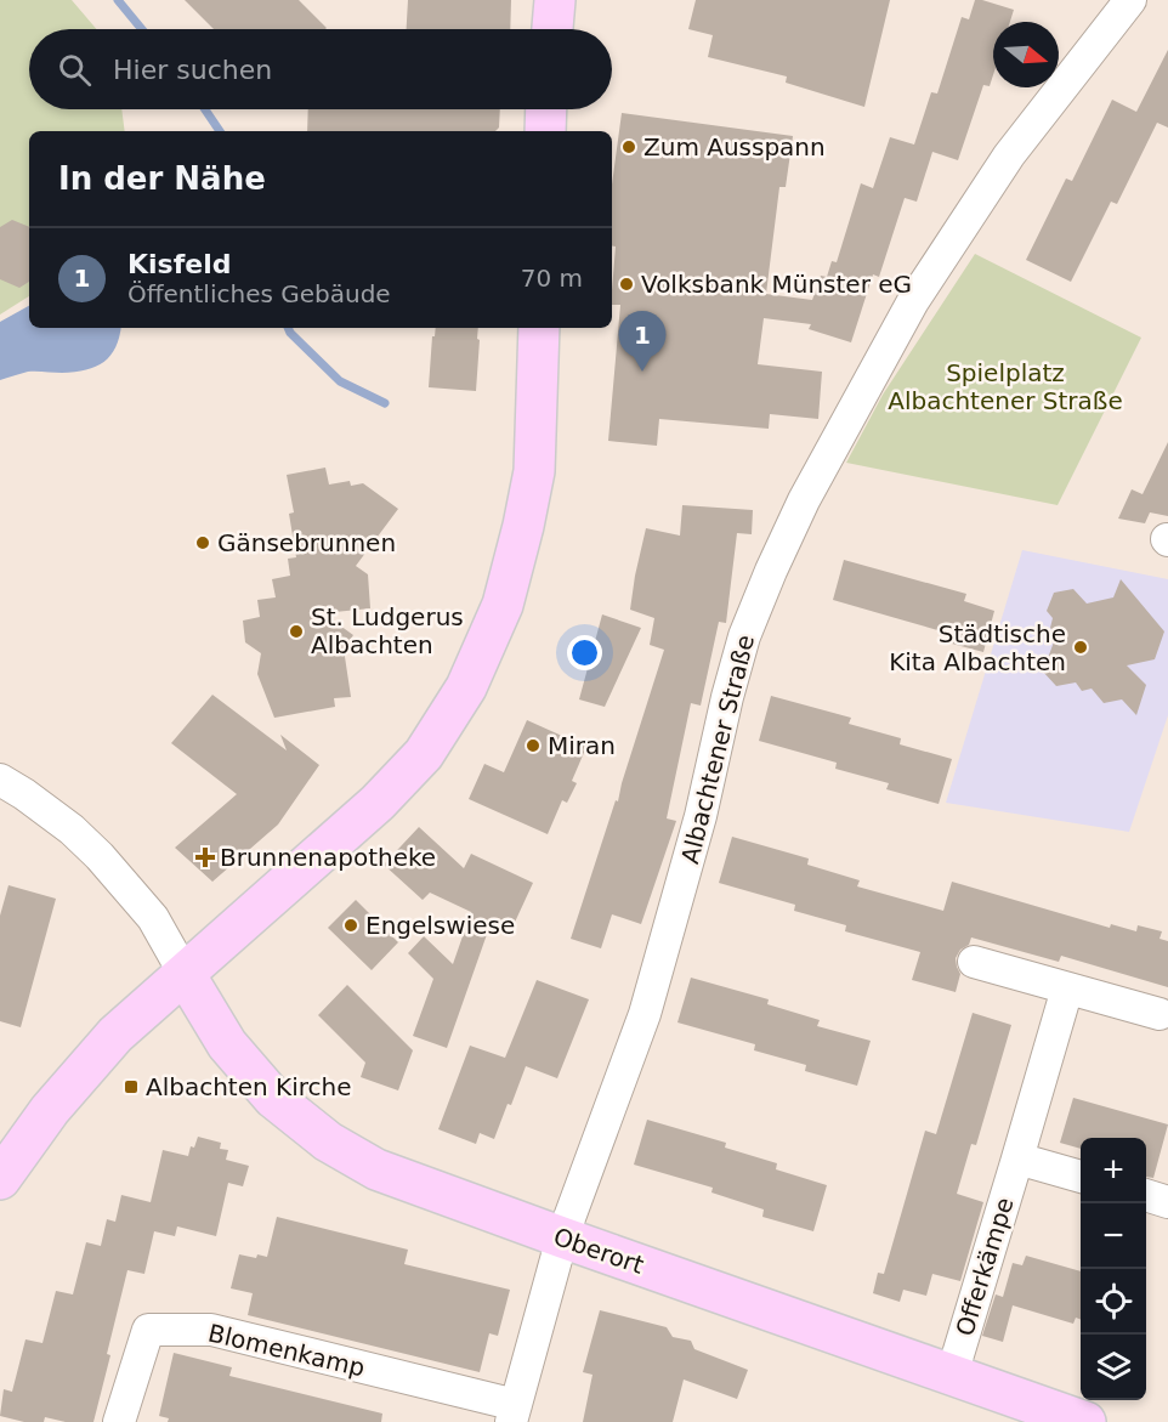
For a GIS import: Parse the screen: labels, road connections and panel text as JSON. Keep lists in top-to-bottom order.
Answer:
{
  "streets": {
    "main road": ["Oberort"],
    "street": ["Albachtener Straße", "Offerkämpe", "Blomenkamp"]
  },
  "crossings": [
    ["Albachtener Straße", "Oberort"],
    ["Albachtener Straße", "Blomenkamp"],
    ["Oberort", "Offerkämpe"],
    ["Oberort", "Blomenkamp"]
  ],
  "parks": ["Spielplatz Albachtener Straße"],
  "places": {
    "other": [
      "Zum Ausspann",
      "Volksbank Münster eG",
      "Gänsebrunnen",
      "St. Ludgerus Albachten",
      "Städtische Kita Albachten",
      "Miran",
      "Engelswiese"
    ],
    "health": ["Brunnenapotheke"],
    "transit": ["Albachten Kirche"]
  },
  "north": "right",
  "page": {
    "search": "Hier suchen",
    "heading": "In der Nähe",
    "list": [
      {
        "mark": "1",
        "name": "Kisfeld",
        "note": "Öffentliches Gebäude",
        "value": "70 m"
      }
    ],
    "pins": "1",
    "map_buttons": ["+", "−"]
  }
}
